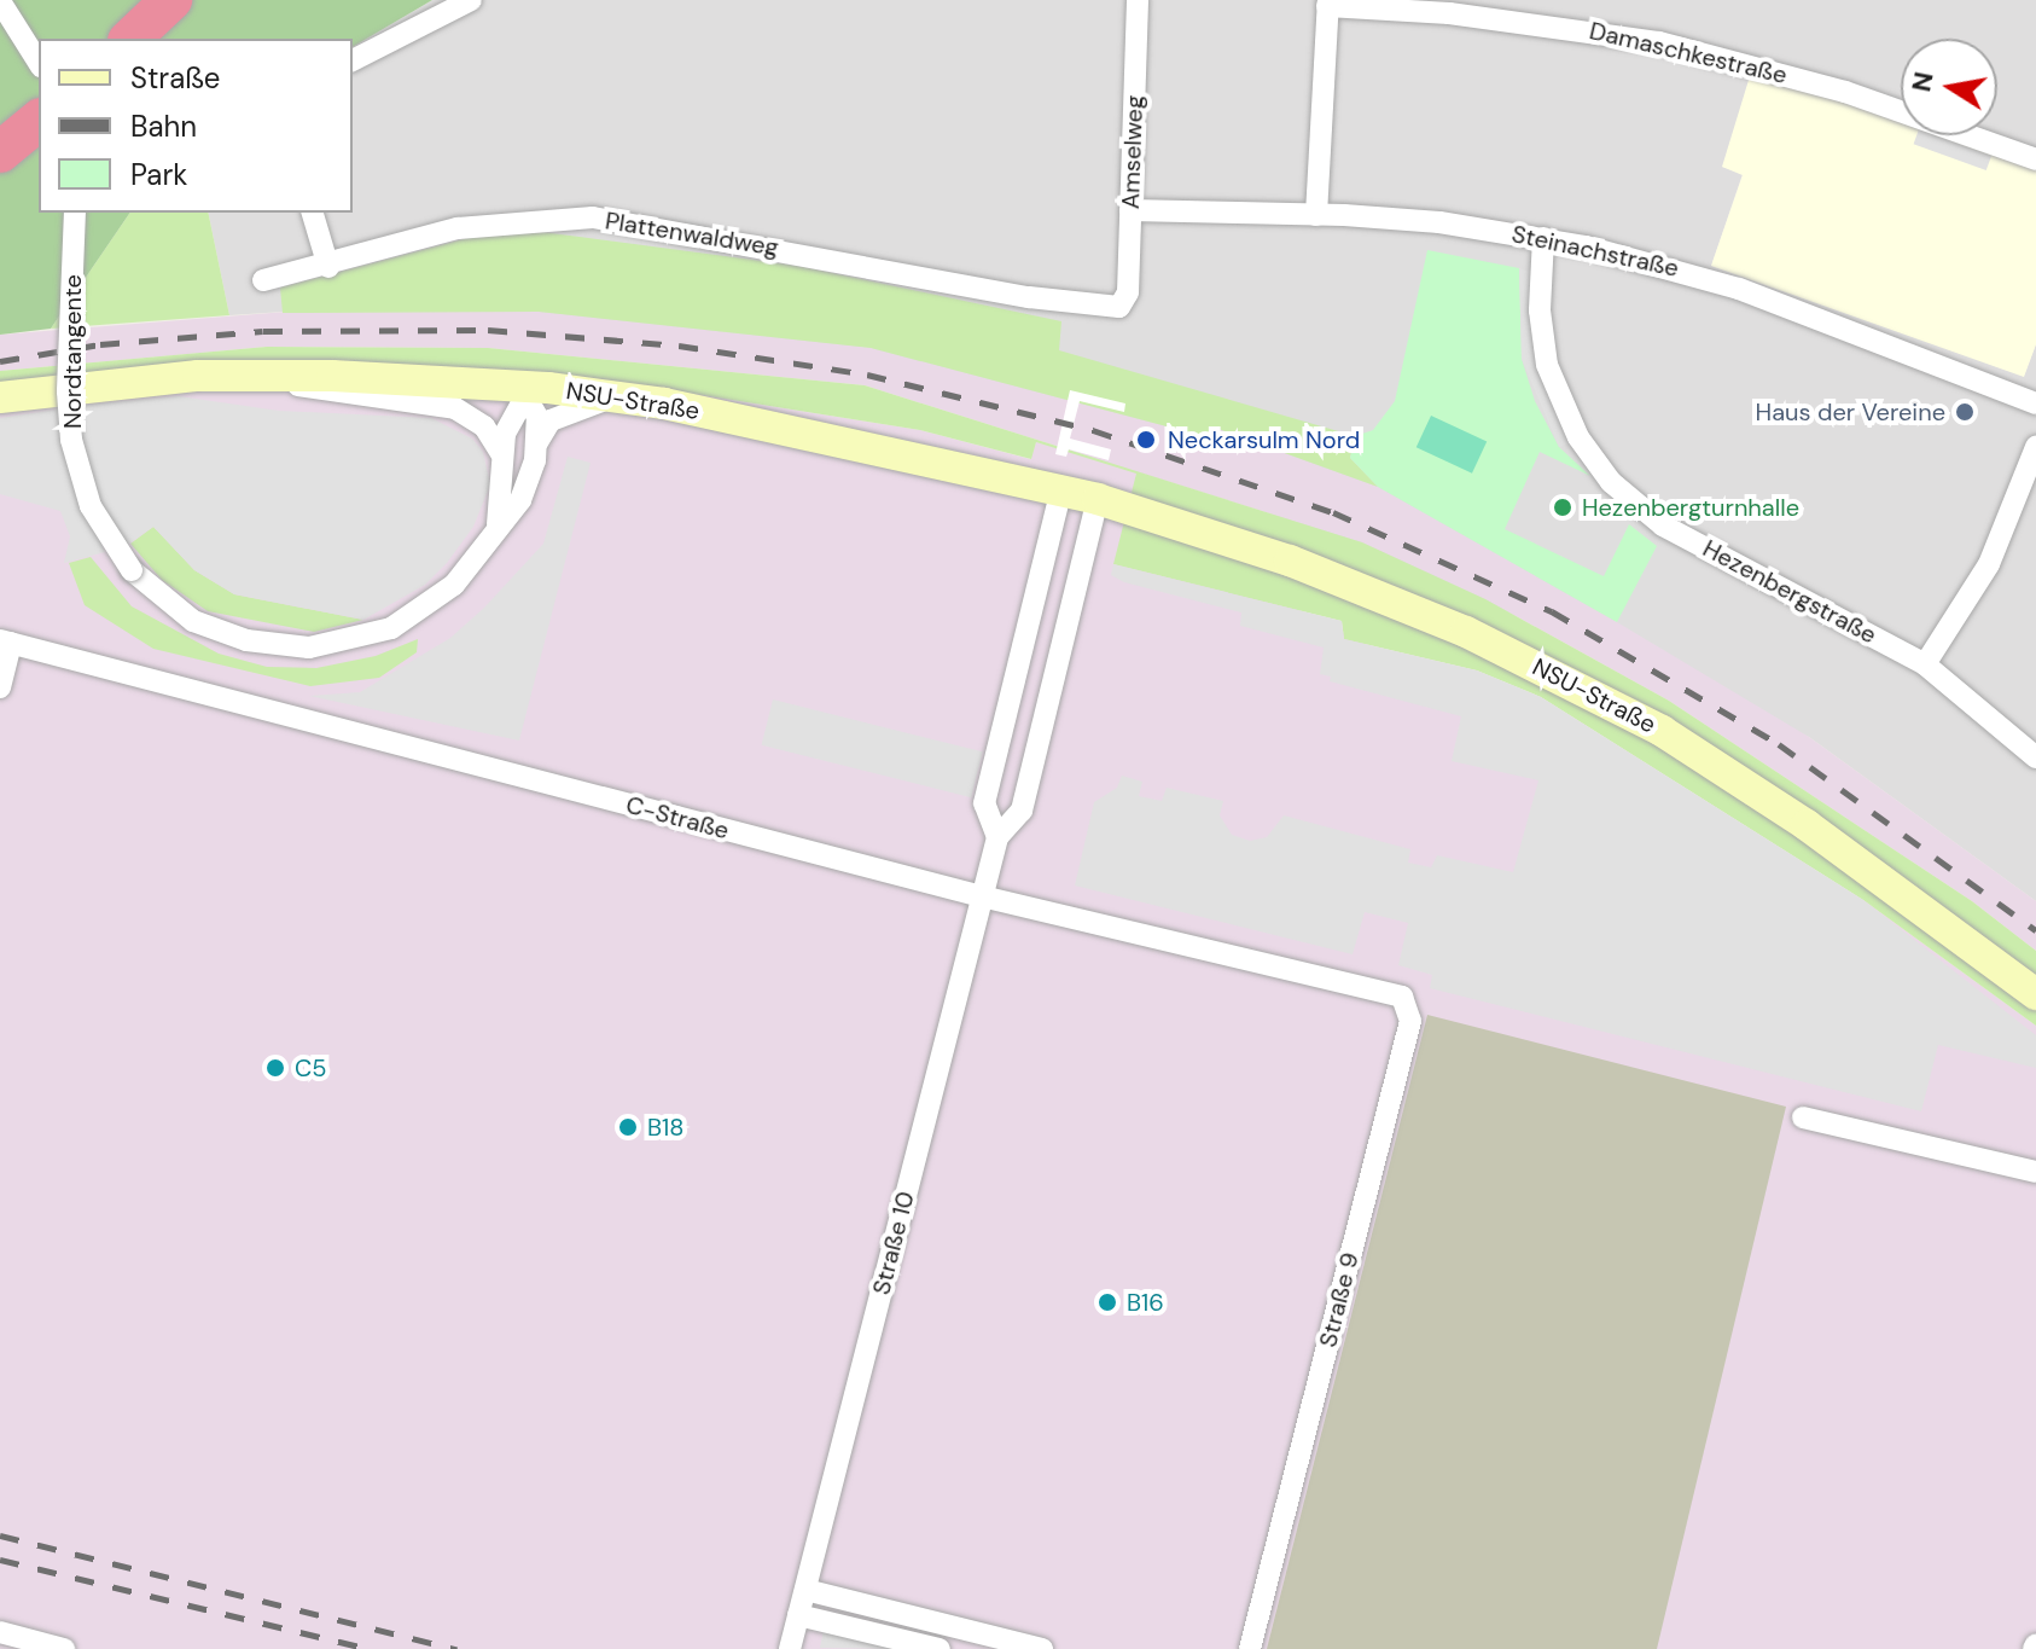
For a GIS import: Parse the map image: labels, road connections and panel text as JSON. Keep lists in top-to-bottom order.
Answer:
{
  "streets": {
    "main road": ["NSU-Straße"],
    "street": [
      "Damaschkestraße",
      "Amselweg",
      "Plattenwaldweg",
      "Steinachstraße",
      "Nordtangente",
      "Hezenbergstraße",
      "C-Straße",
      "Straße 10",
      "Straße 9"
    ]
  },
  "crossings": [
    ["Amselweg", "Plattenwaldweg"],
    ["Amselweg", "Steinachstraße"],
    ["Steinachstraße", "Hezenbergstraße"],
    ["C-Straße", "Straße 10"],
    ["C-Straße", "Straße 9"]
  ],
  "places": [
    "Haus der Vereine",
    "Neckarsulm Nord",
    "Hezenbergturnhalle",
    "C5",
    "B18",
    "B16"
  ],
  "legend": ["Straße", "Bahn", "Park"],
  "north": "left"
}
